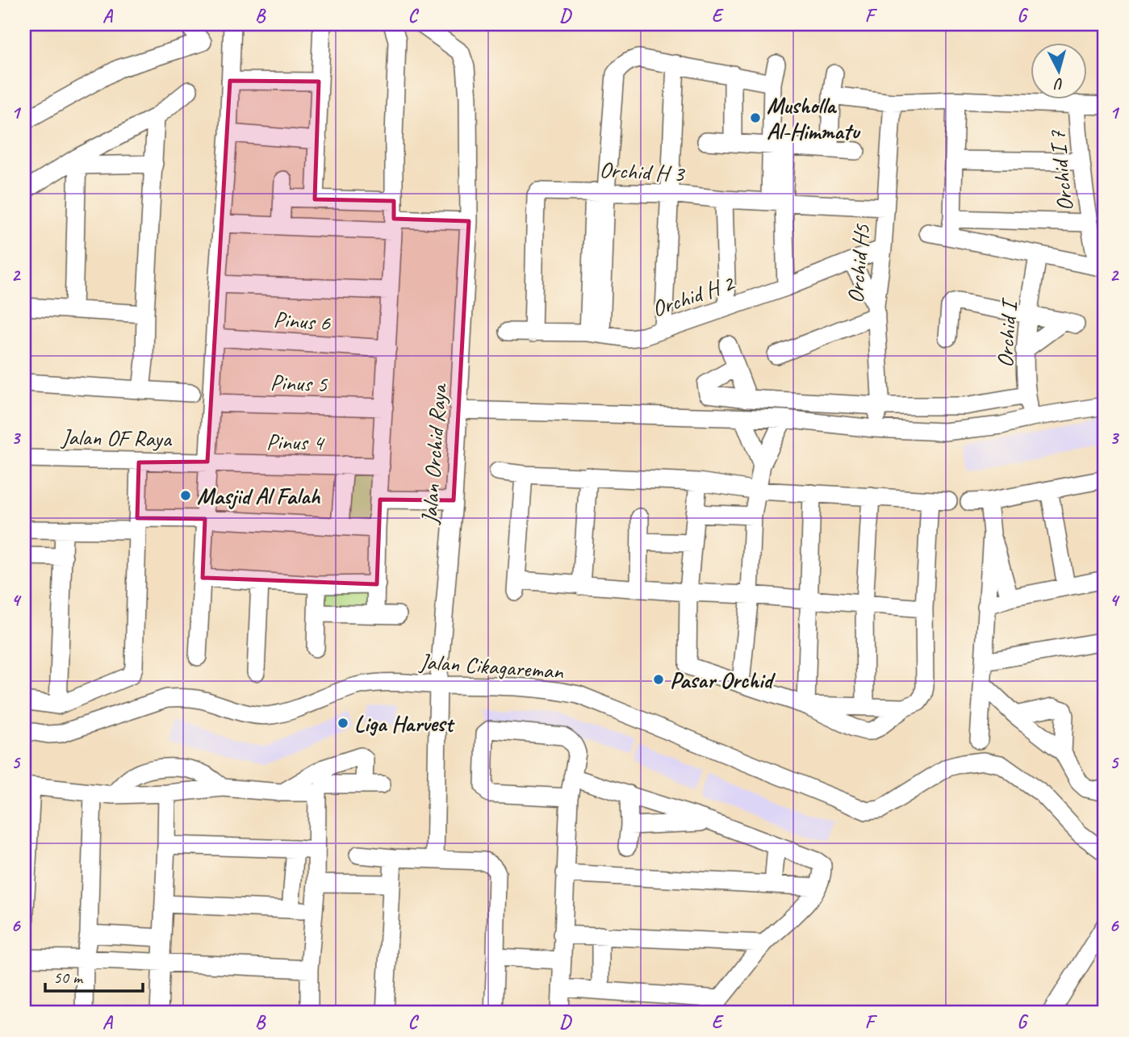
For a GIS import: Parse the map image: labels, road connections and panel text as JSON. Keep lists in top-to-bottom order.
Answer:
{
  "streets": {
    "street": [
      "Orchid H 3",
      "Orchid I 7",
      "Orchid H5",
      "Orchid H 2",
      "Pinus 6",
      "Orchid I",
      "Pinus 5",
      "Jalan OF Raya",
      "Pinus 4",
      "Jalan Orchid Raya",
      "Jalan Cikagareman"
    ]
  },
  "crossings": [
    ["Orchid H 3", "Orchid H5"],
    ["Orchid H 3", "Orchid H 2"],
    ["Orchid H5", "Orchid H 2"],
    ["Jalan OF Raya", "Pinus 4"],
    ["Jalan Orchid Raya", "Jalan Cikagareman"]
  ],
  "places": [
    "Musholla Al-Himmatu",
    "Masjid Al Falah",
    "Pasar Orchid",
    "Liga Harvest"
  ],
  "scale_bar": "50 m",
  "north": "bottom",
  "grid": {
    "columns": [
      "A",
      "B",
      "C",
      "D",
      "E",
      "F",
      "G"
    ],
    "rows": [
      "1",
      "2",
      "3",
      "4",
      "5",
      "6"
    ]
  }
}
